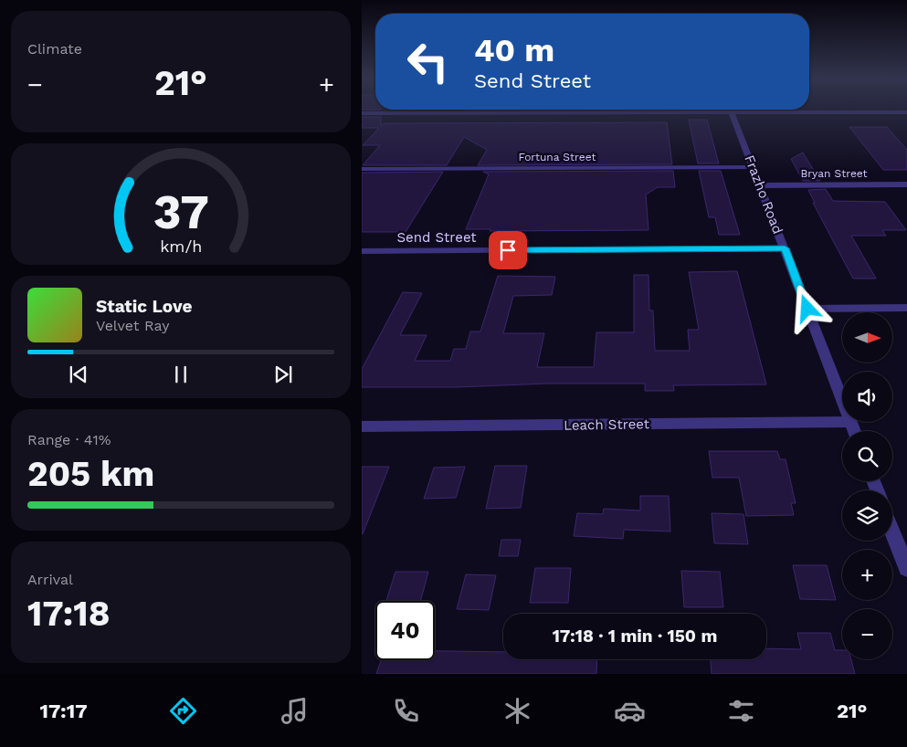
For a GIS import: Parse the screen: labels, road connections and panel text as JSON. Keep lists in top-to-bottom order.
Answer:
{
  "streets": {
    "street": [
      "Fortuna Street",
      "Bryan Street",
      "Frazho Road",
      "Send Street",
      "Leach Street"
    ]
  },
  "crossings": [
    ["Fortuna Street", "Frazho Road"],
    ["Bryan Street", "Frazho Road"],
    ["Frazho Road", "Send Street"],
    ["Frazho Road", "Leach Street"]
  ],
  "north": "right",
  "page": {
    "tile": [
      "Climate",
      ["Range · 41%", "205 km"],
      ["Arrival", "17:18"]
    ],
    "turn": ["40 m", "Send Street"],
    "heat": ["−", "21°", "+"],
    "song": ["Static Love", "Velvet Ray"],
    "map_buttons": ["+", "−"],
    "limit": "40",
    "trip": "17:18 · 1 min · 150 m",
    "tabs": ["17:17", "21°"],
    "gauge": ["37", "km/h"]
  }
}
